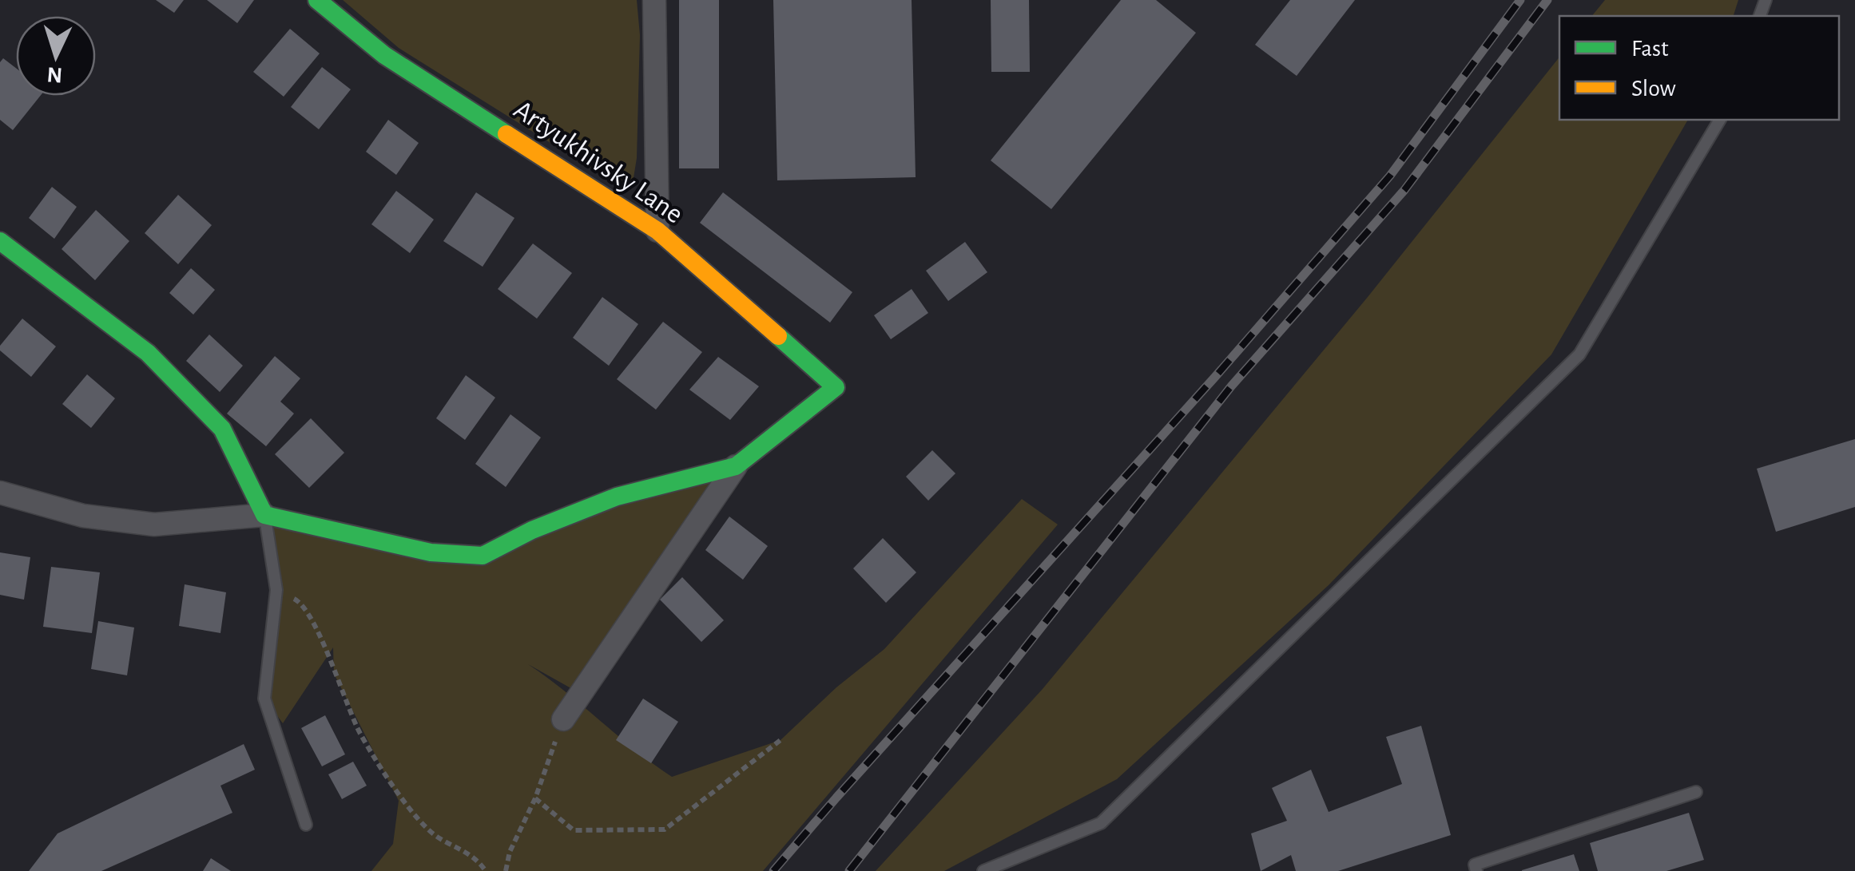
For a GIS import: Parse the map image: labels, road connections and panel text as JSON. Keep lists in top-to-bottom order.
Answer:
{
  "streets": {
    "street": ["Artyukhivsky Lane"]
  },
  "legend": ["Fast", "Slow"],
  "north": "bottom"
}
